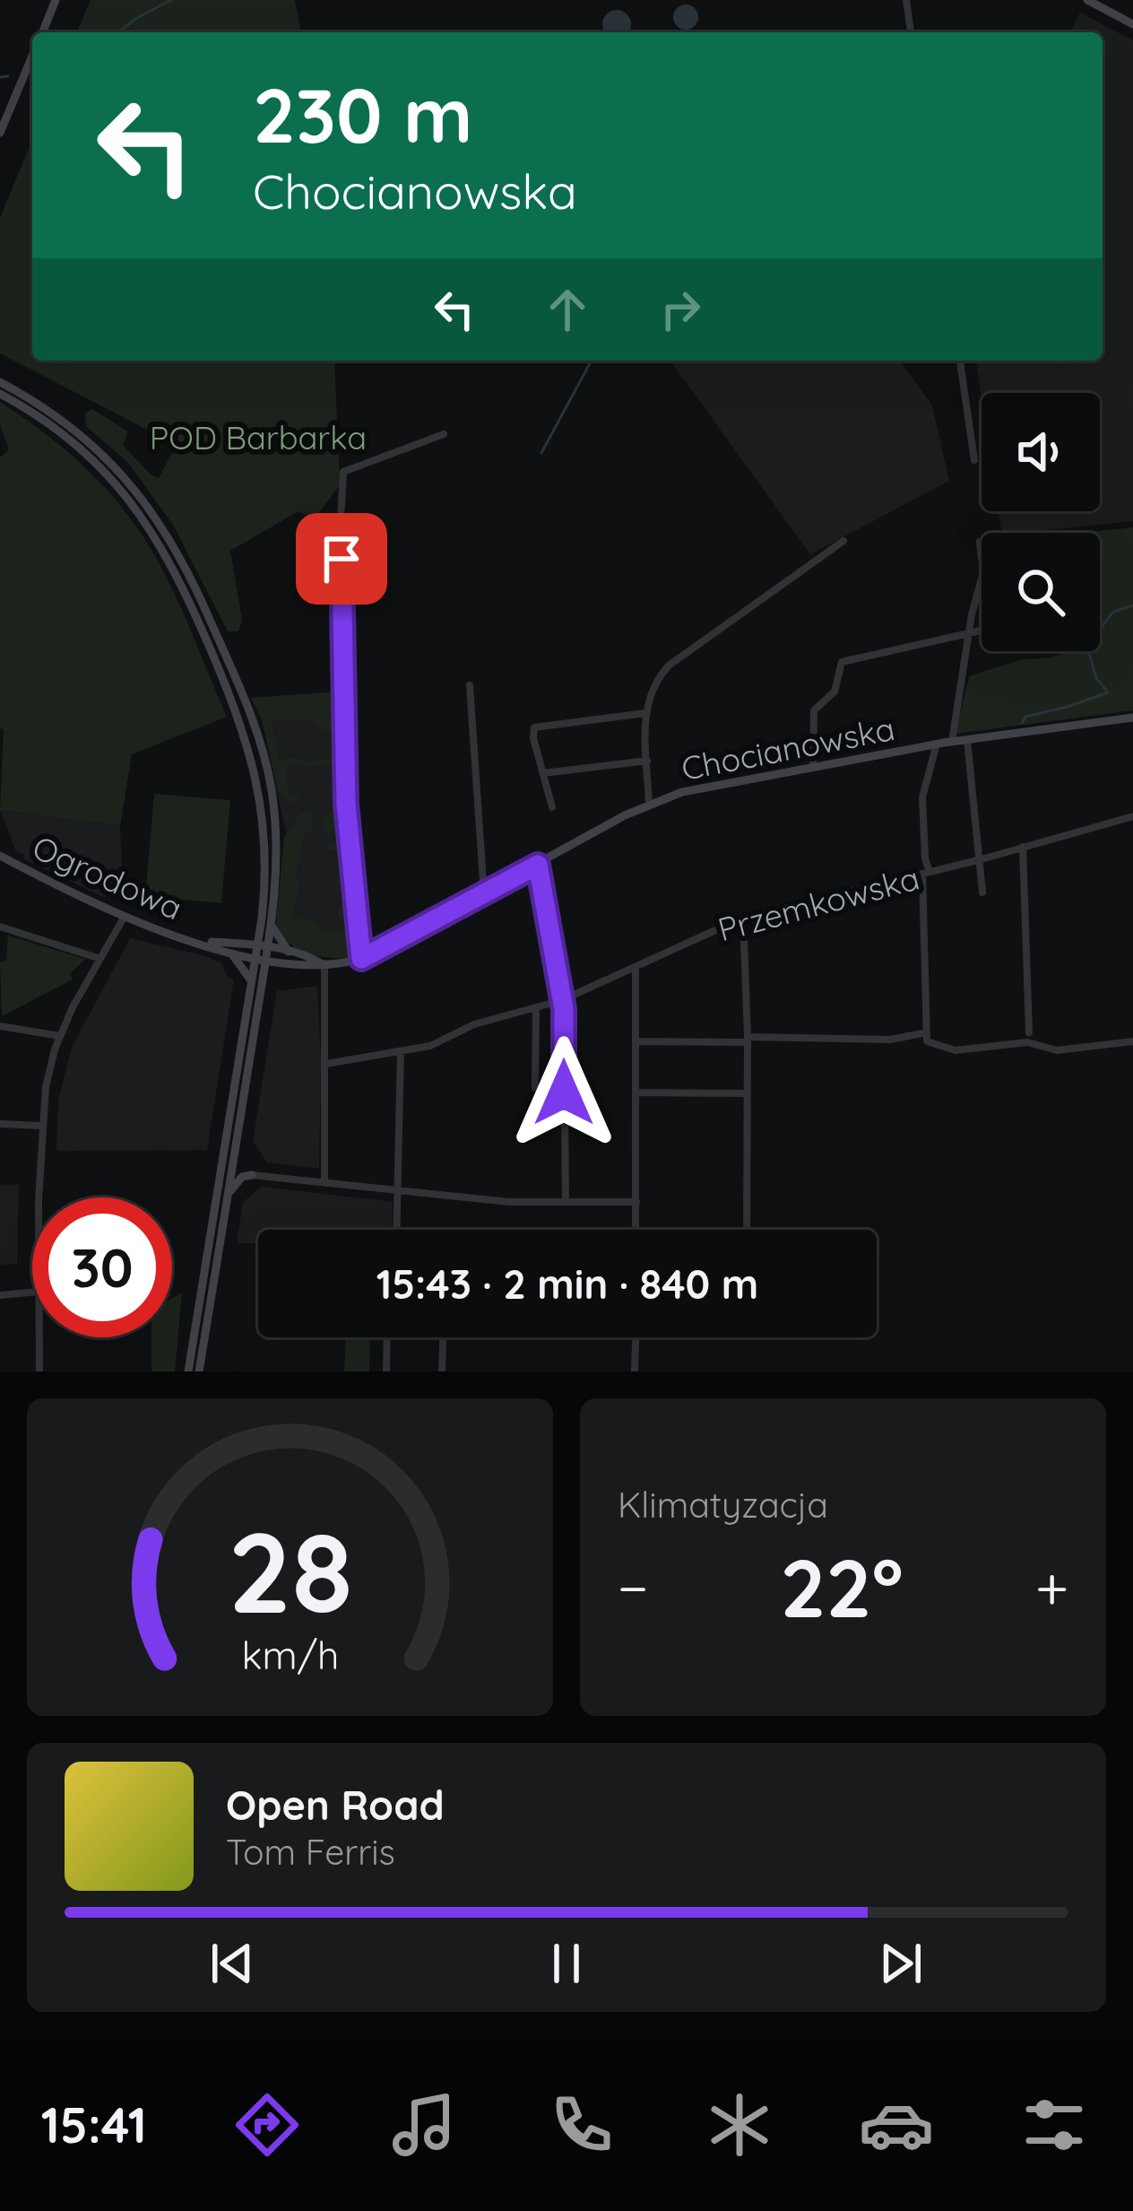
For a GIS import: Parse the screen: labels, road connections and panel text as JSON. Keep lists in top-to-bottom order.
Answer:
{
  "streets": {
    "main road": ["Chocianowska", "Ogrodowa"],
    "street": ["Przemkowska"]
  },
  "crossings": [
    ["Chocianowska", "Ogrodowa"]
  ],
  "parks": ["POD Barbarka"],
  "page": {
    "turn": ["230 m", "Chocianowska"],
    "limit": "30",
    "trip": "15:43 · 2 min · 840 m",
    "tile": "Klimatyzacja",
    "heat": ["−", "22°", "+"],
    "song": ["Open Road", "Tom Ferris"],
    "tabs": "15:41",
    "gauge": ["28", "km/h"]
  }
}
